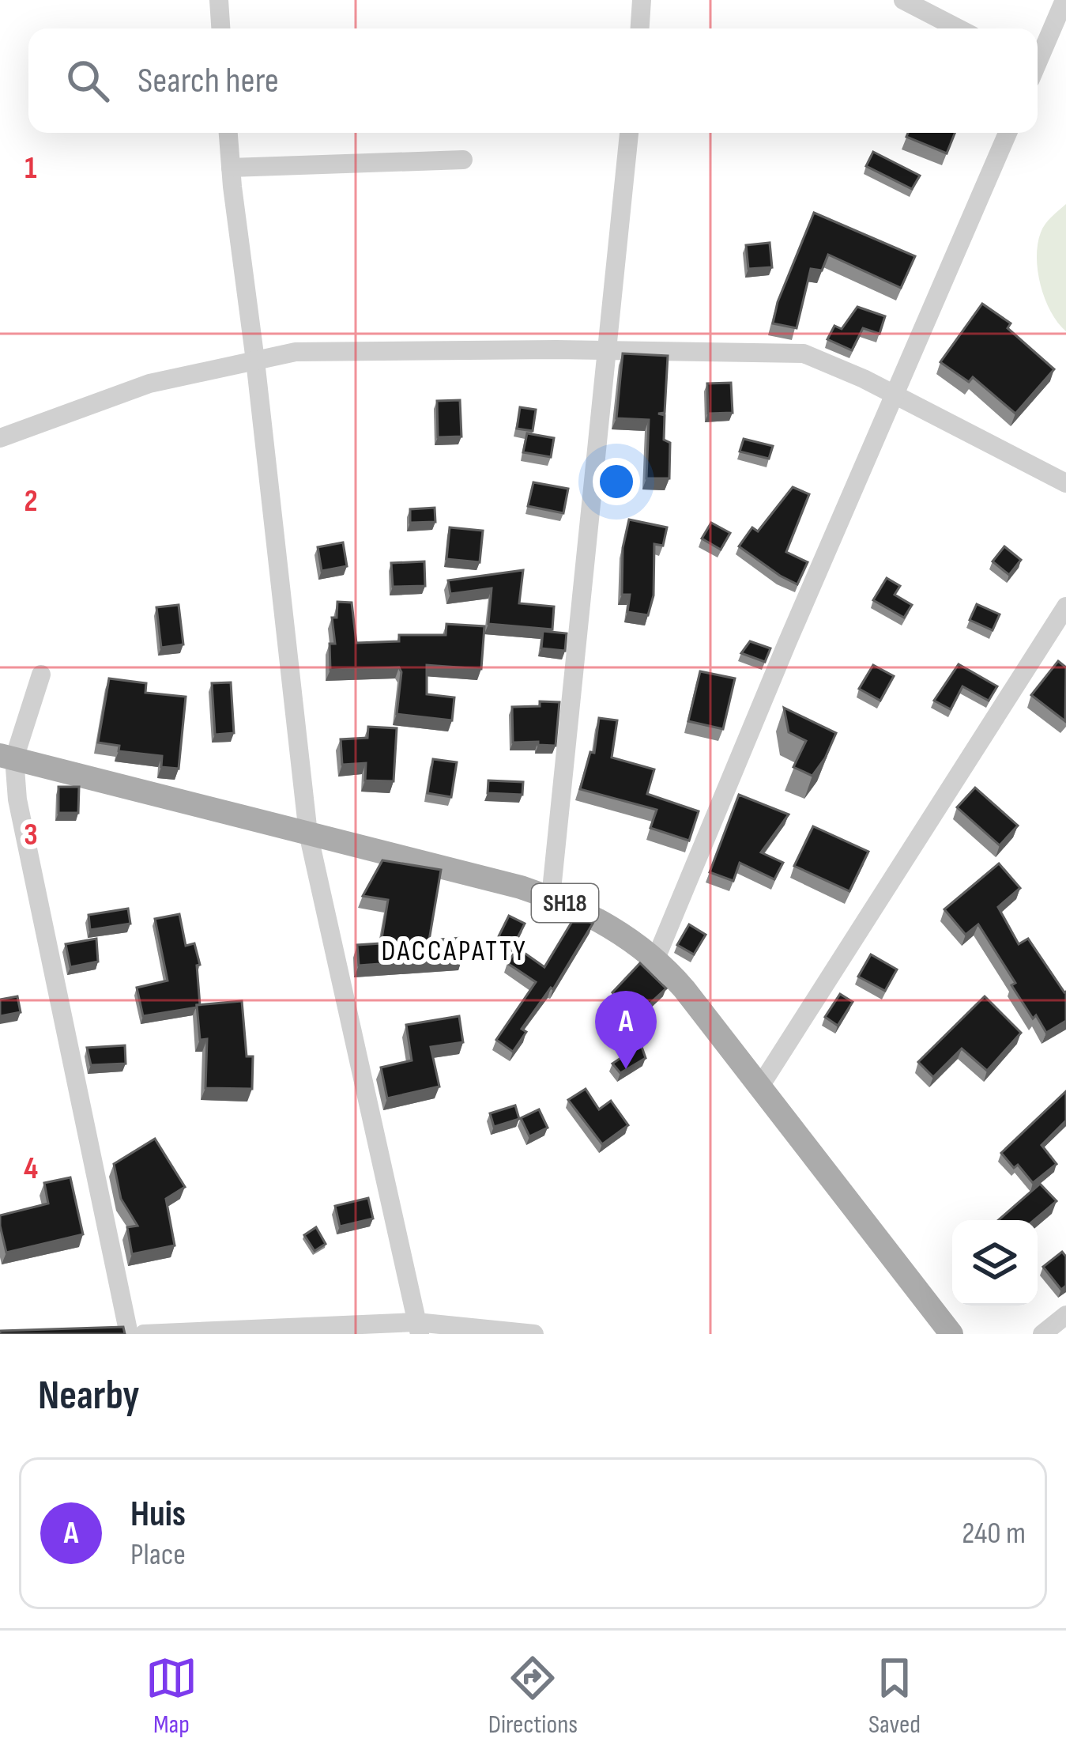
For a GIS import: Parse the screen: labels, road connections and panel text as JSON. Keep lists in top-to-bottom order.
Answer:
{
  "streets": {
    "main road": ["SH18"]
  },
  "districts": ["DACCAPATTY"],
  "page": {
    "search": "Search here",
    "pins": "A",
    "heading": "Nearby",
    "list": [
      {
        "mark": "A",
        "name": "Huis",
        "note": "Place",
        "value": "240 m"
      }
    ],
    "nav": ["Map", "Directions", "Saved"]
  },
  "grid": {
    "rows": [
      "1",
      "2",
      "3",
      "4"
    ]
  }
}
